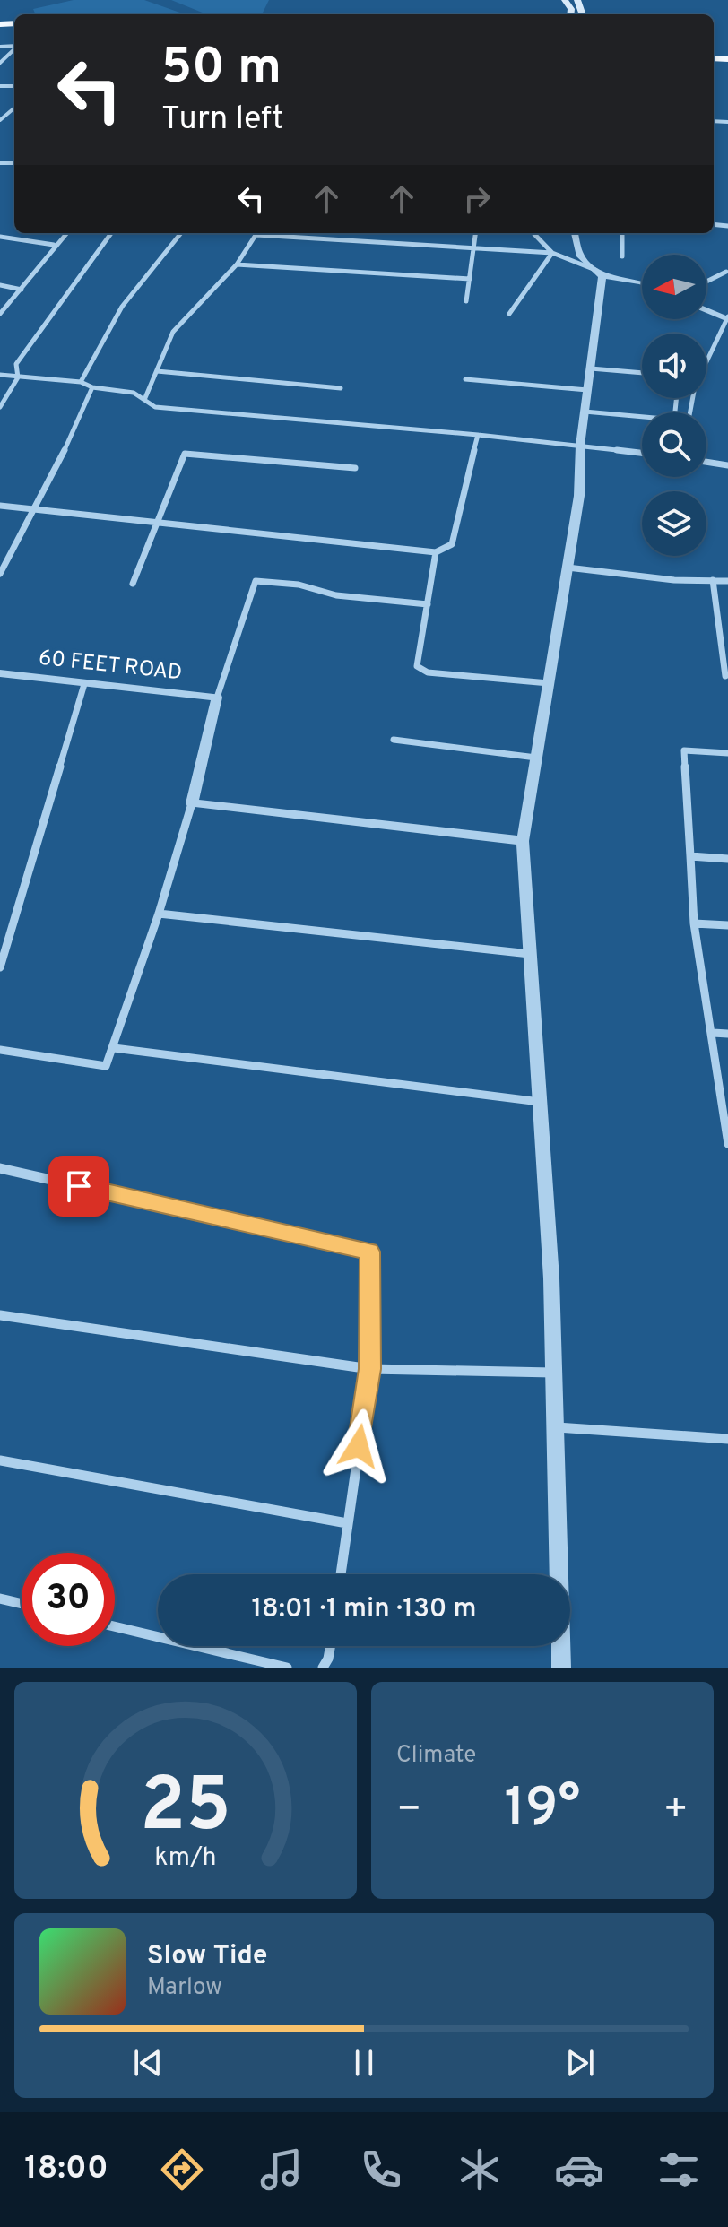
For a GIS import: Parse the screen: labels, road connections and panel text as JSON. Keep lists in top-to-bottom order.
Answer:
{
  "streets": {
    "street": ["60 FEET ROAD"]
  },
  "north": "left",
  "page": {
    "turn": ["50 m", "Turn left"],
    "limit": "30",
    "trip": "18:01 · 1 min · 130 m",
    "tile": "Climate",
    "heat": ["−", "19°", "+"],
    "song": ["Slow Tide", "Marlow"],
    "tabs": "18:00",
    "gauge": ["25", "km/h"]
  }
}
